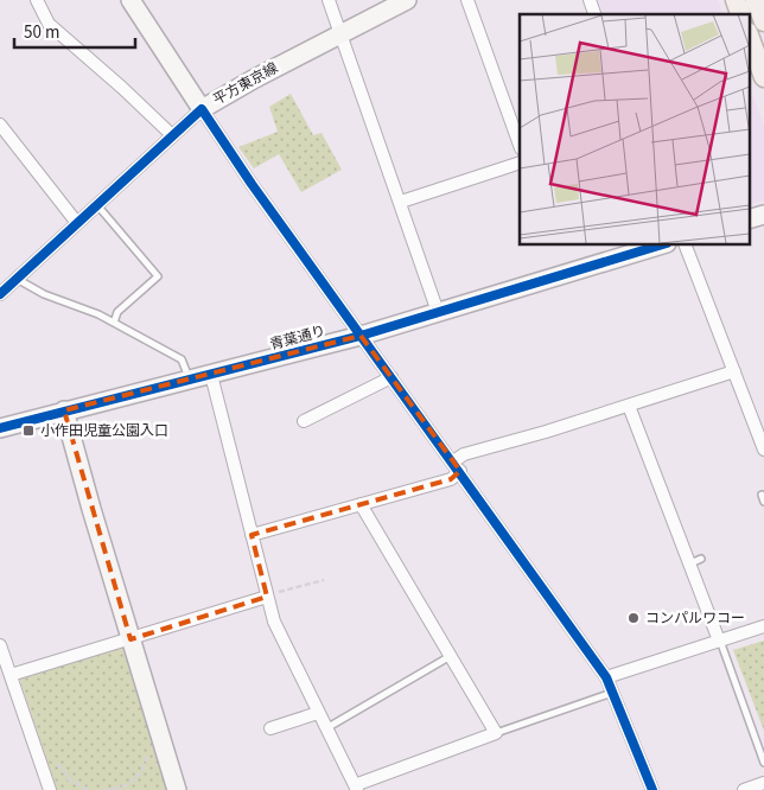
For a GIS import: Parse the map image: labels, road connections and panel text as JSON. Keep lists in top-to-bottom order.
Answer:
{
  "streets": {
    "street": ["平方東京線", "青葉通り"]
  },
  "places": {
    "transit": ["小作田児童公園入口"],
    "other": ["コンパルワコー"]
  },
  "scale_bar": "50 m"
}
